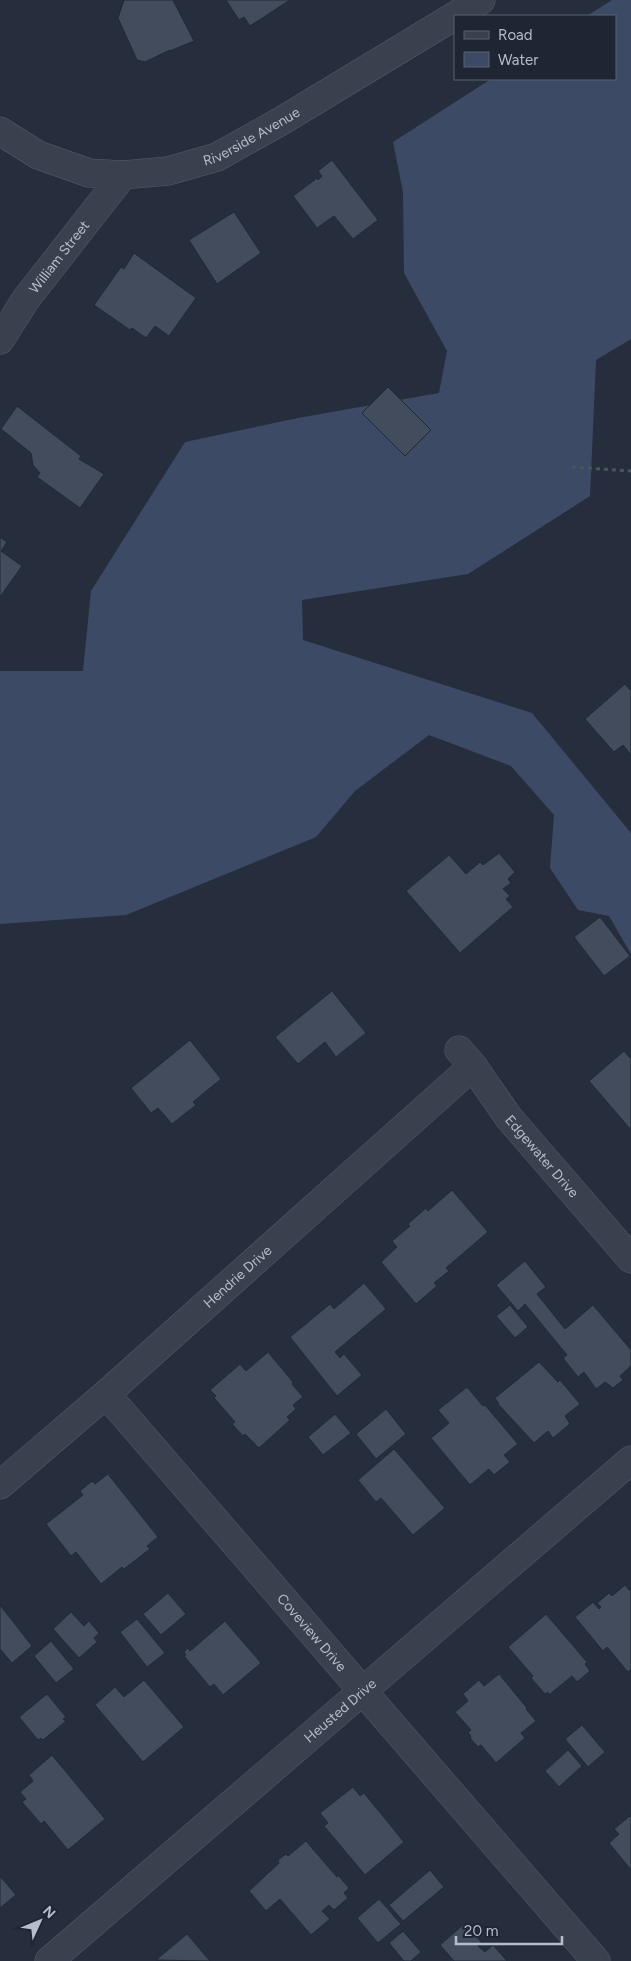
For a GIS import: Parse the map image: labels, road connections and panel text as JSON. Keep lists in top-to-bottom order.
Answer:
{
  "streets": {
    "street": [
      "Riverside Avenue",
      "William Street",
      "Edgewater Drive",
      "Hendrie Drive",
      "Coveview Drive",
      "Heusted Drive"
    ]
  },
  "crossings": [
    ["Riverside Avenue", "William Street"],
    ["Edgewater Drive", "Hendrie Drive"],
    ["Hendrie Drive", "Coveview Drive"],
    ["Coveview Drive", "Heusted Drive"]
  ],
  "legend": ["Road", "Water"],
  "scale_bar": "20 m",
  "north": "top right"
}
